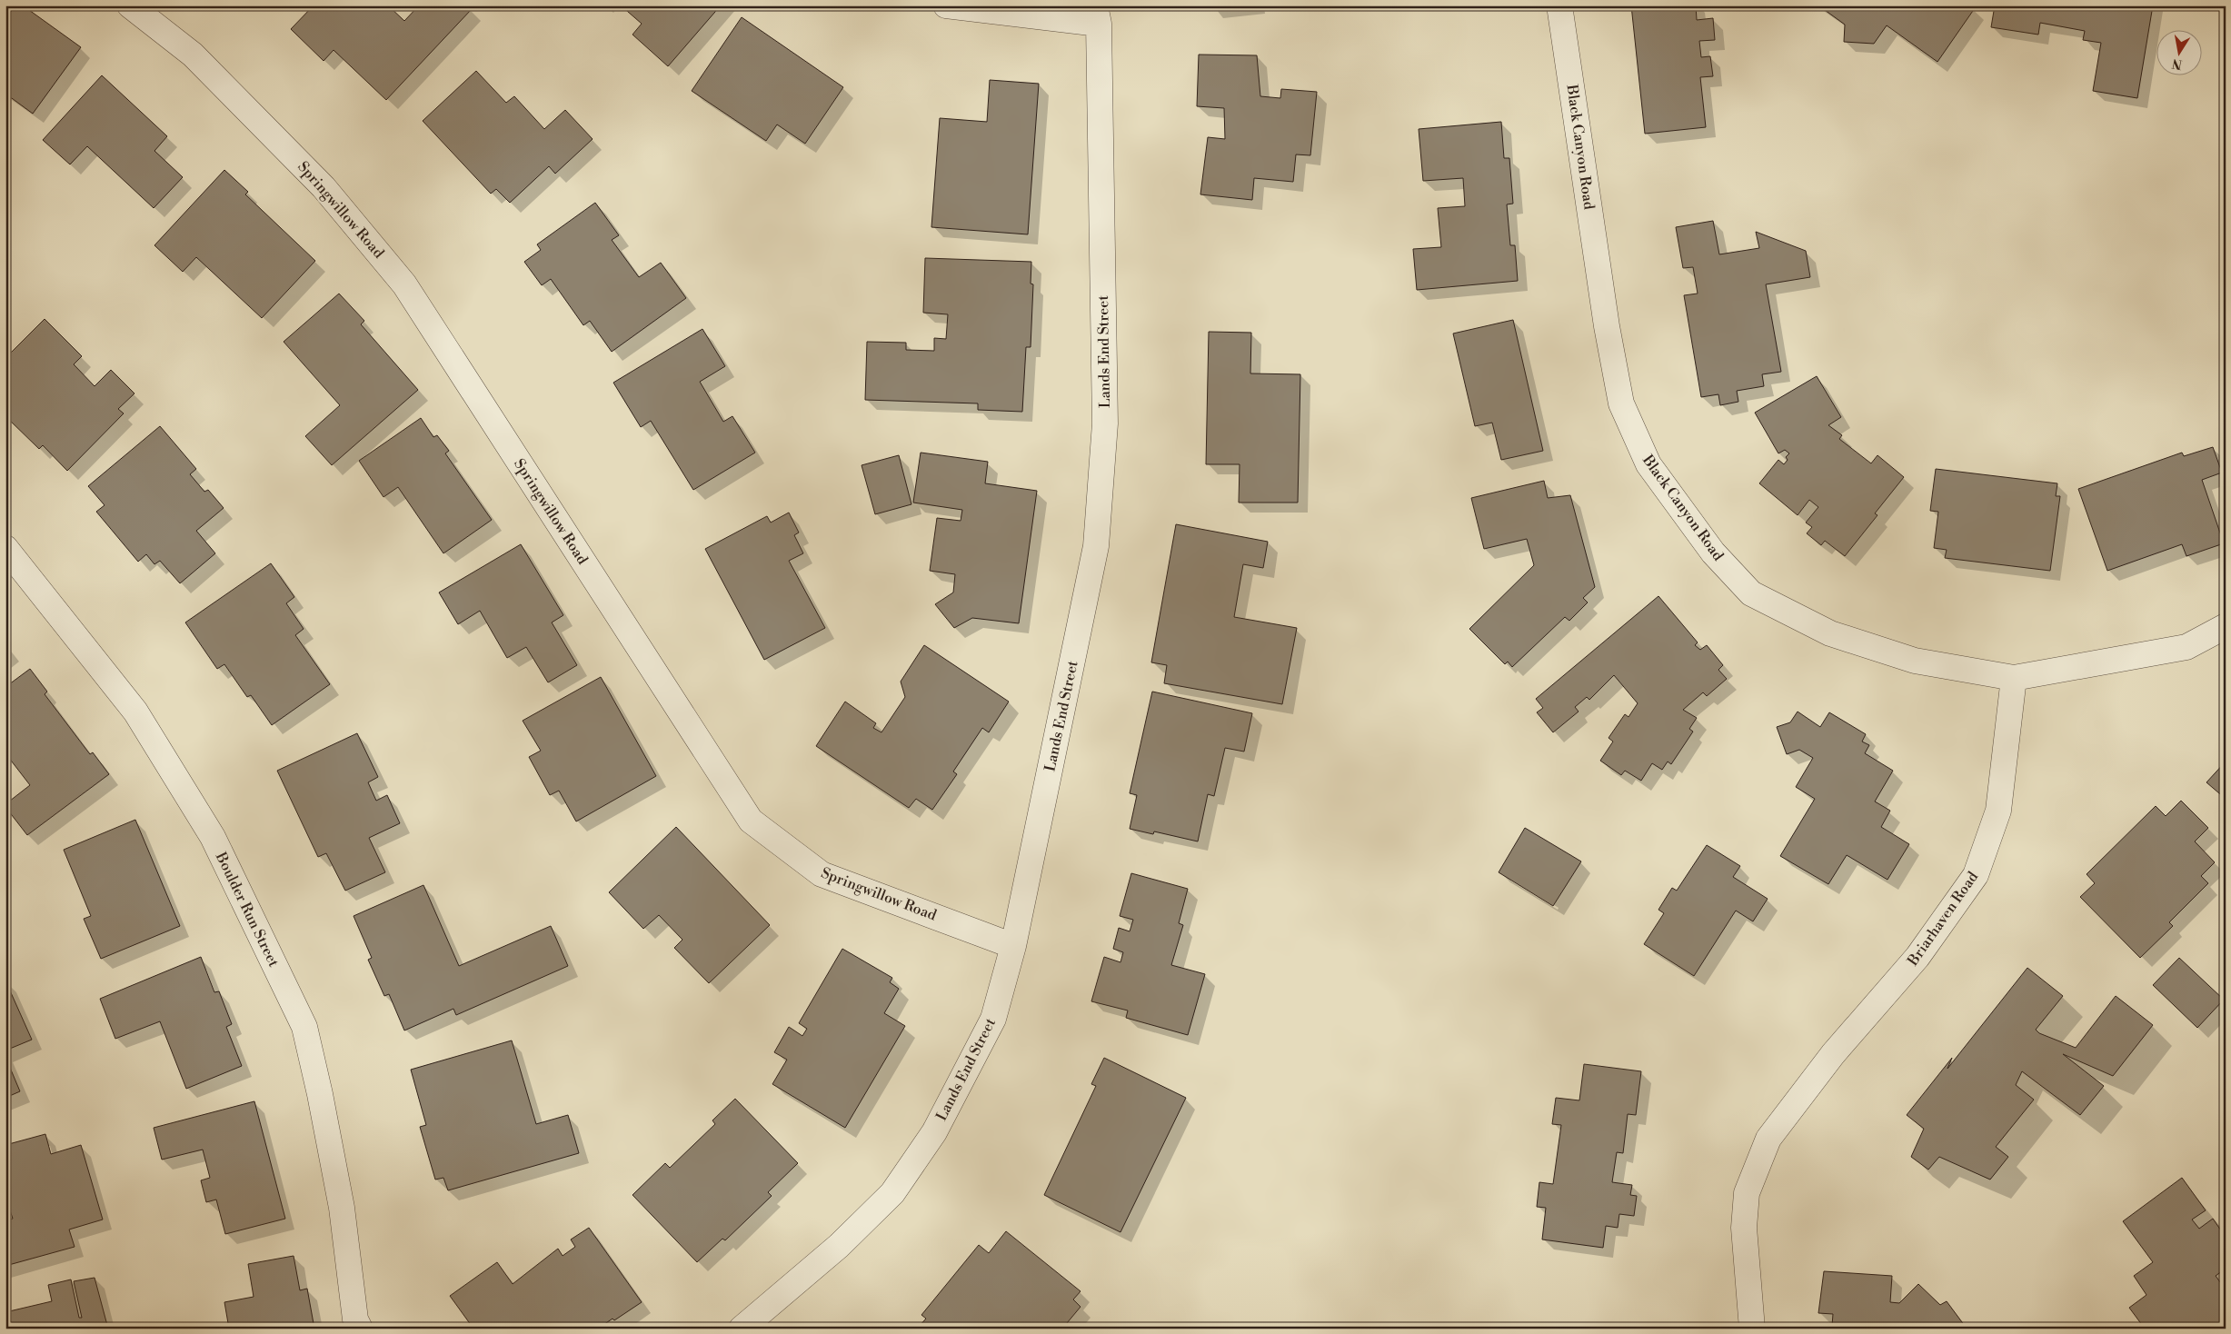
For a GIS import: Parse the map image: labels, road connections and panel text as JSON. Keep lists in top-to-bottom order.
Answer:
{
  "streets": {
    "street": [
      "Black Canyon Road",
      "Springwillow Road",
      "Lands End Street",
      "Boulder Run Street",
      "Briarhaven Road"
    ]
  },
  "crossings": [
    ["Black Canyon Road", "Briarhaven Road"],
    ["Springwillow Road", "Lands End Street"]
  ],
  "north": "bottom"
}
